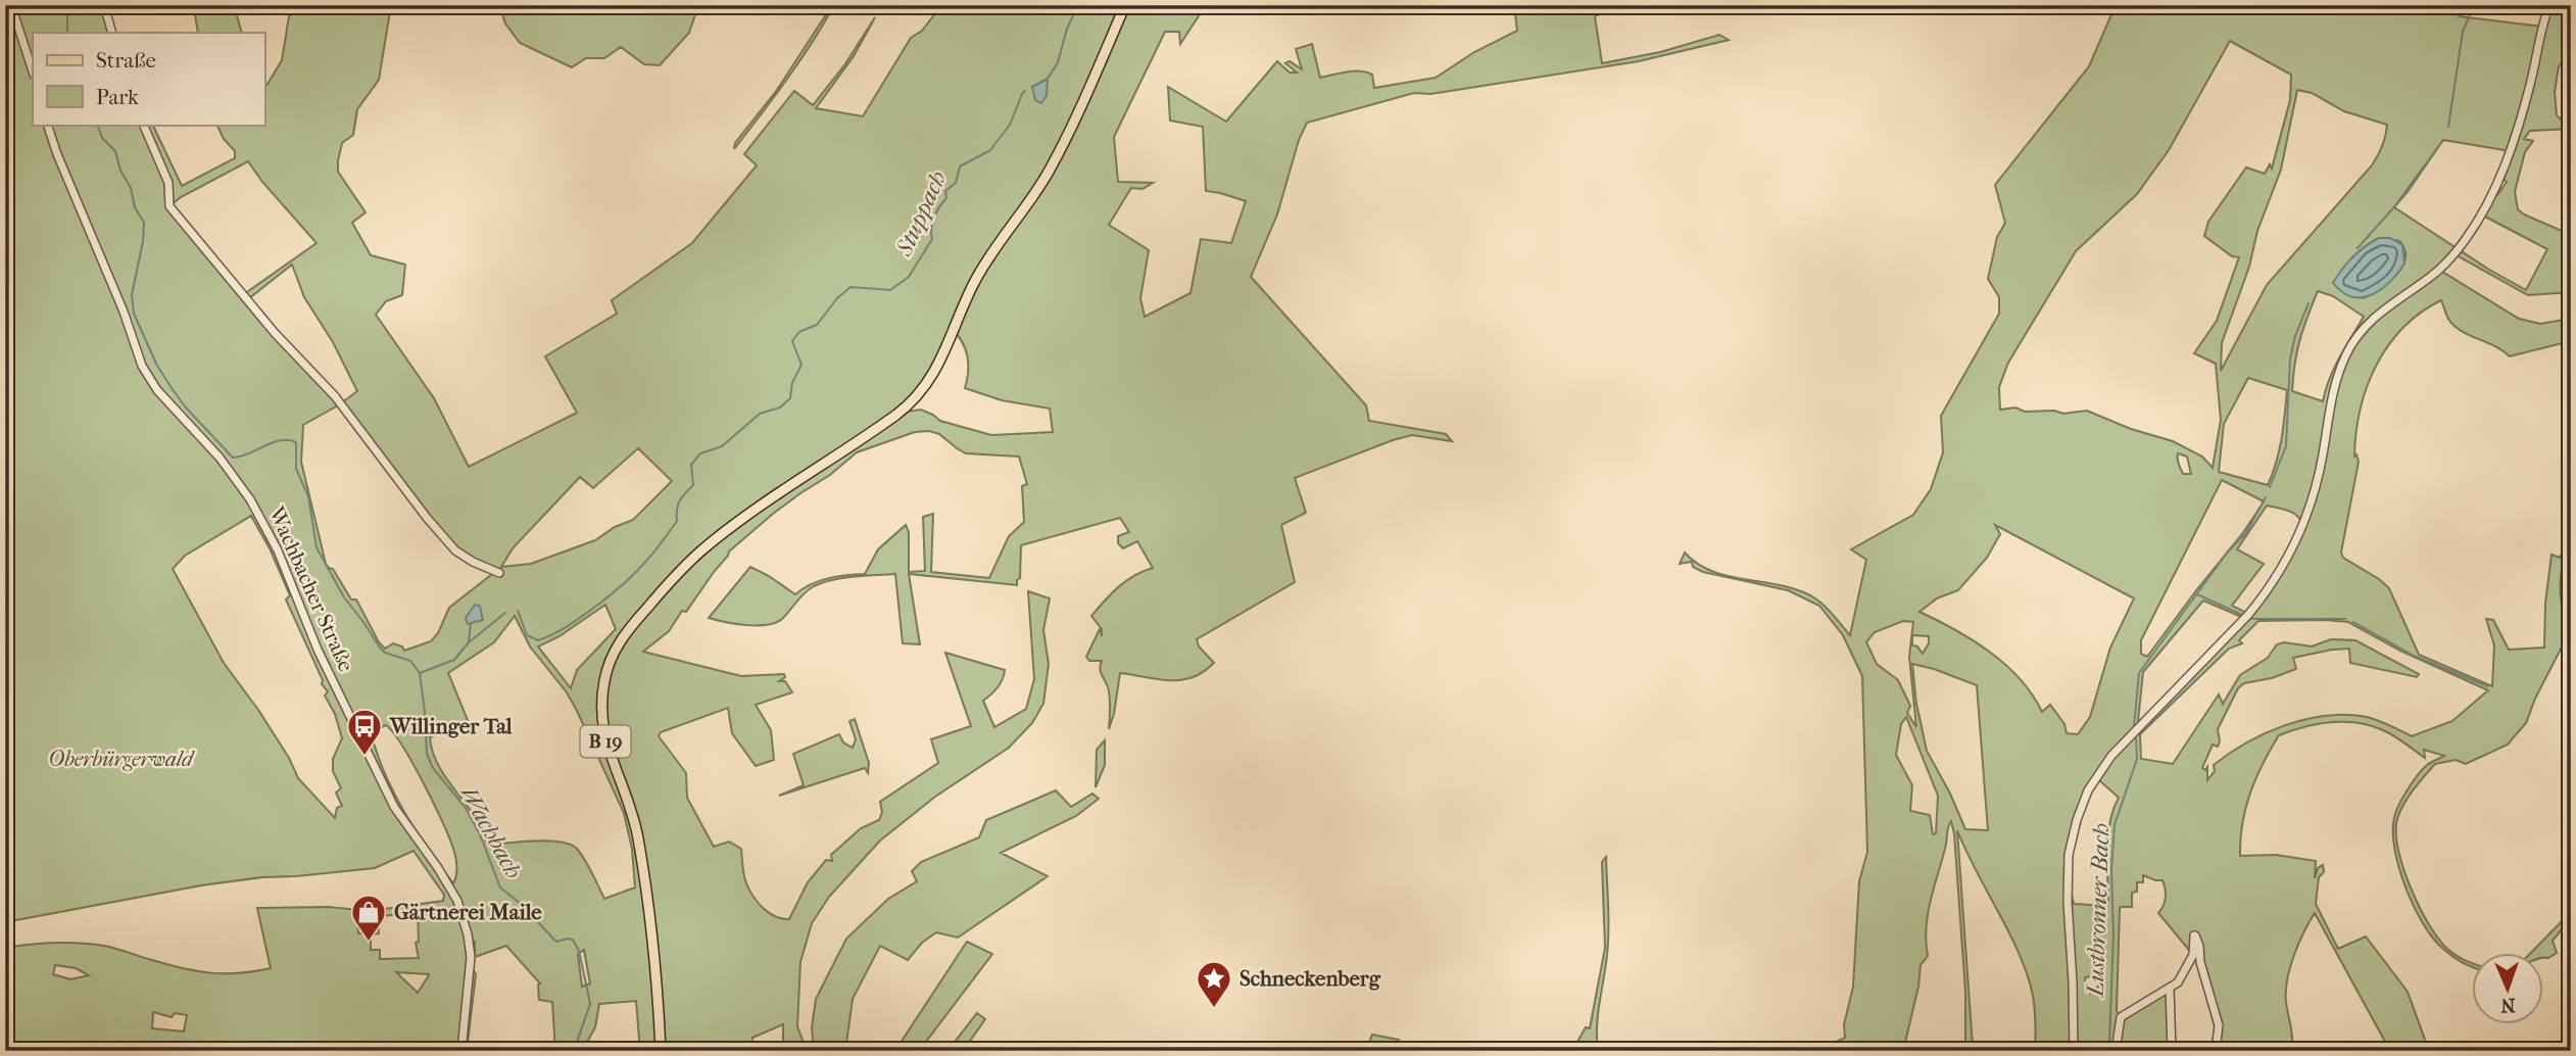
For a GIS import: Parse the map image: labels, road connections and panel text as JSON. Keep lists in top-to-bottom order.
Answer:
{
  "streets": {
    "main road": ["B 19"],
    "street": ["Wachbacher Straße"]
  },
  "water": ["Stuppach", "Wachbach", "Lustbronner Bach"],
  "parks": ["Oberbürgerwald"],
  "places": {
    "bus stop": ["Willinger Tal"],
    "shop": ["Gärtnerei Maile"],
    "place": ["Schneckenberg"]
  },
  "legend": ["Straße", "Park"],
  "north": "bottom"
}
